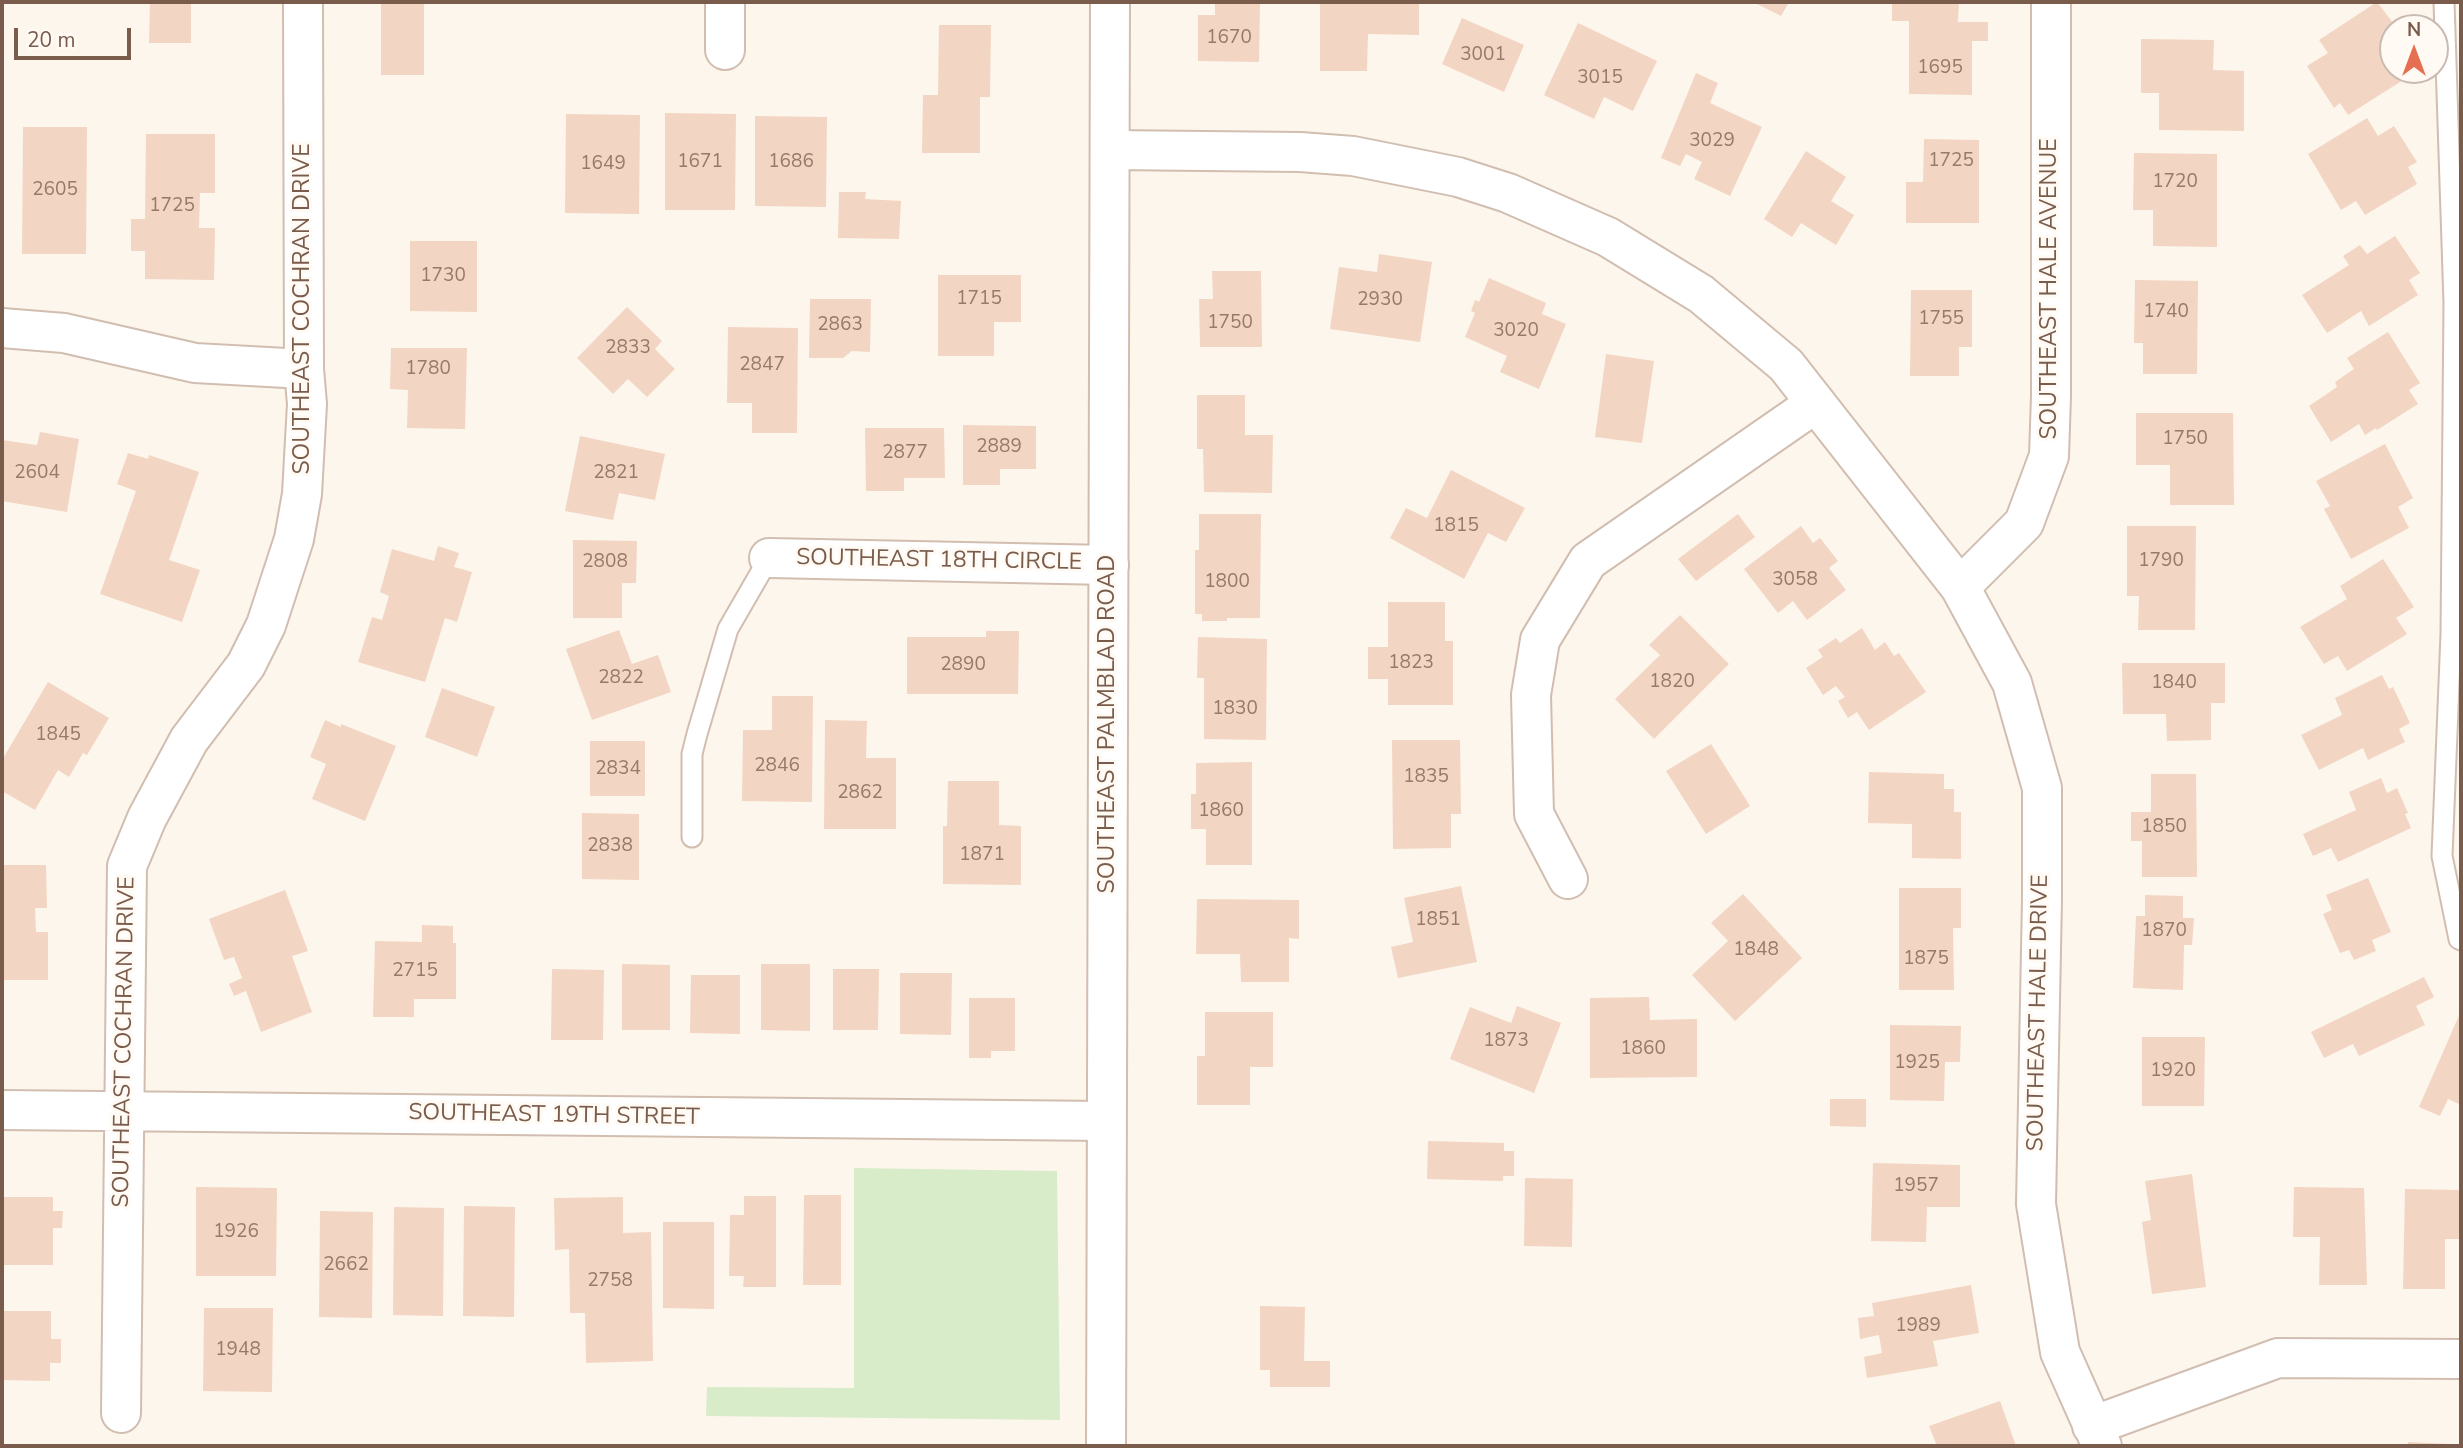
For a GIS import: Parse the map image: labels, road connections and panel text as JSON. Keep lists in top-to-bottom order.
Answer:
{
  "streets": {
    "street": [
      "SOUTHEAST HALE AVENUE",
      "SOUTHEAST COCHRAN DRIVE",
      "SOUTHEAST 18TH CIRCLE",
      "SOUTHEAST PALMBLAD ROAD",
      "SOUTHEAST HALE DRIVE",
      "SOUTHEAST 19TH STREET"
    ]
  },
  "crossings": [
    ["SOUTHEAST HALE AVENUE", "SOUTHEAST HALE DRIVE"],
    ["SOUTHEAST COCHRAN DRIVE", "SOUTHEAST 19TH STREET"],
    ["SOUTHEAST 18TH CIRCLE", "SOUTHEAST PALMBLAD ROAD"],
    ["SOUTHEAST PALMBLAD ROAD", "SOUTHEAST HALE DRIVE"],
    ["SOUTHEAST PALMBLAD ROAD", "SOUTHEAST 19TH STREET"]
  ],
  "house_numbers": [
    "1670",
    "3001",
    "1695",
    "3015",
    "3029",
    "1725",
    "1671",
    "1686",
    "1649",
    "1720",
    "2605",
    "1725",
    "1730",
    "1715",
    "2930",
    "1740",
    "1755",
    "1750",
    "2863",
    "3020",
    "2833",
    "2847",
    "1780",
    "1750",
    "2889",
    "2877",
    "2604",
    "2821",
    "1815",
    "1790",
    "2808",
    "3058",
    "1800",
    "1823",
    "2890",
    "2822",
    "1820",
    "1840",
    "1830",
    "1845",
    "2846",
    "2834",
    "1835",
    "2862",
    "1860",
    "1850",
    "2838",
    "1871",
    "1851",
    "1870",
    "1848",
    "1875",
    "2715",
    "1873",
    "1860",
    "1925",
    "1920",
    "1957",
    "1926",
    "2662",
    "2758",
    "1989",
    "1948"
  ],
  "scale_bar": "20 m",
  "north": "top"
}
